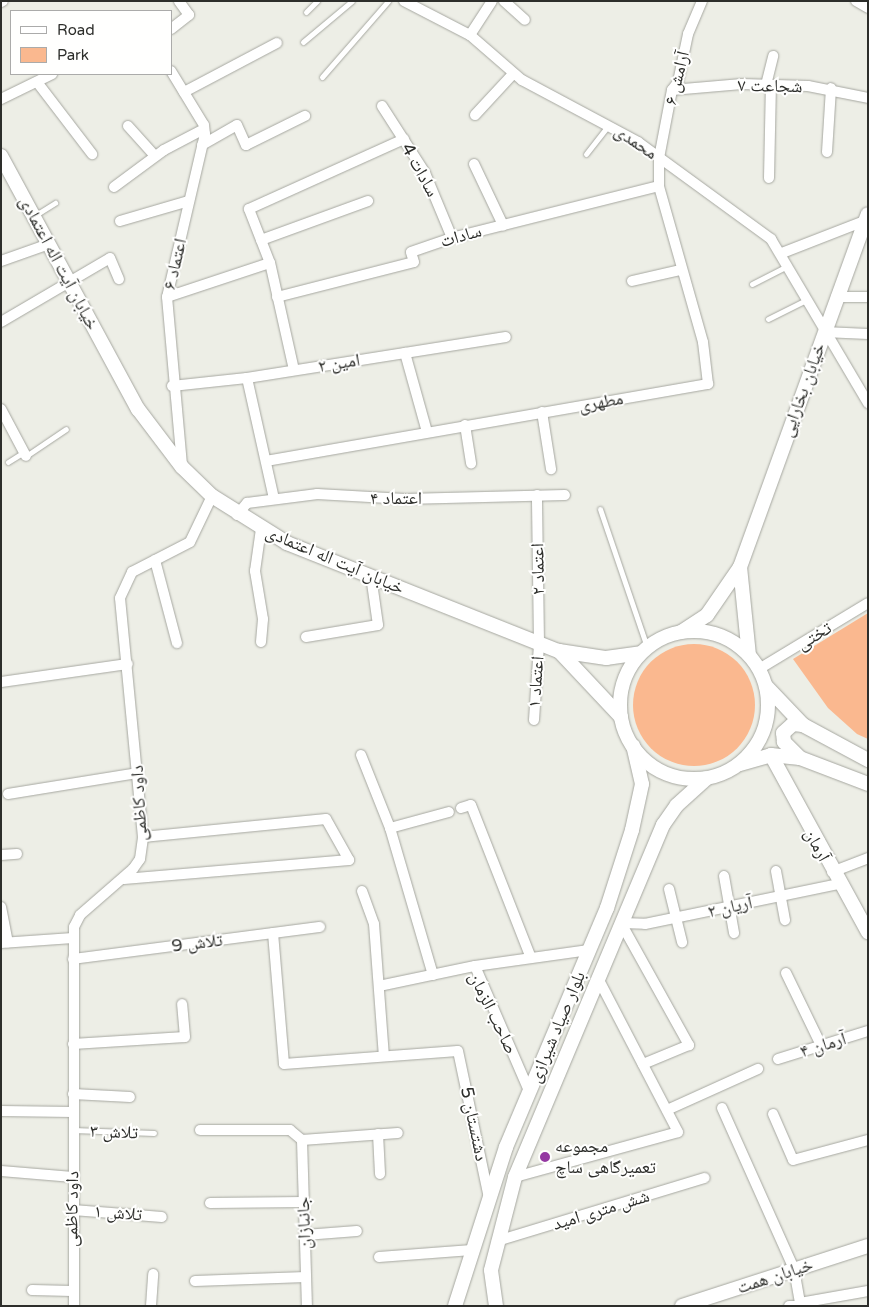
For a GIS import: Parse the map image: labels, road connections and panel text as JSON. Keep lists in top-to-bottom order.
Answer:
{
  "streets": {
    "main road": [
      "خیابان آیت اله اعتمادی",
      "خیابان بخارایی",
      "آرمان",
      "بلوار صیاد شیرازی",
      "خیابان همت"
    ],
    "street": [
      "آرامش ۶",
      "شجاعت ۷",
      "محمدی",
      "سادات 4",
      "سادات",
      "اعتماد ۶",
      "امین ۲",
      "مطهری",
      "اعتماد ۴",
      "اعتماد ۲",
      "تختی",
      "اعتماد ۱",
      "داود کاظمی",
      "آریان ۲",
      "تلاش 9",
      "صاحب الزمان",
      "آرمان ۴",
      "دشتستان 5",
      "شش متری امید",
      "تلاش ۱",
      "جانبازان"
    ],
    "lane": ["تلاش ۳"]
  },
  "crossings": [
    ["آرامش ۶", "شجاعت ۷"],
    ["آرامش ۶", "محمدی"],
    ["آرامش ۶", "مطهری"],
    ["محمدی", "خیابان بخارایی"],
    ["محمدی", "مطهری"],
    ["سادات 4", "سادات"],
    ["سادات", "مطهری"],
    ["خیابان آیت اله اعتمادی", "اعتماد ۶"],
    ["خیابان آیت اله اعتمادی", "خیابان بخارایی"],
    ["خیابان آیت اله اعتمادی", "اعتماد ۴"],
    ["خیابان آیت اله اعتمادی", "اعتماد ۲"],
    ["خیابان آیت اله اعتمادی", "تختی"],
    ["خیابان آیت اله اعتمادی", "اعتماد ۱"],
    ["خیابان آیت اله اعتمادی", "داود کاظمی"],
    ["خیابان آیت اله اعتمادی", "بلوار صیاد شیرازی"],
    ["اعتماد ۶", "امین ۲"],
    ["خیابان بخارایی", "تختی"],
    ["خیابان بخارایی", "بلوار صیاد شیرازی"],
    ["اعتماد ۴", "اعتماد ۲"],
    ["اعتماد ۲", "اعتماد ۱"],
    ["تختی", "بلوار صیاد شیرازی"],
    ["داود کاظمی", "تلاش 9"],
    ["داود کاظمی", "تلاش ۳"],
    ["داود کاظمی", "تلاش ۱"],
    ["آرمان", "آریان ۲"],
    ["آریان ۲", "بلوار صیاد شیرازی"],
    ["صاحب الزمان", "بلوار صیاد شیرازی"],
    ["بلوار صیاد شیرازی", "دشتستان 5"],
    ["بلوار صیاد شیرازی", "شش متری امید"]
  ],
  "places": ["مجموعه تعمیرگاهی ساچ"],
  "legend": ["Road", "Park"]
}
